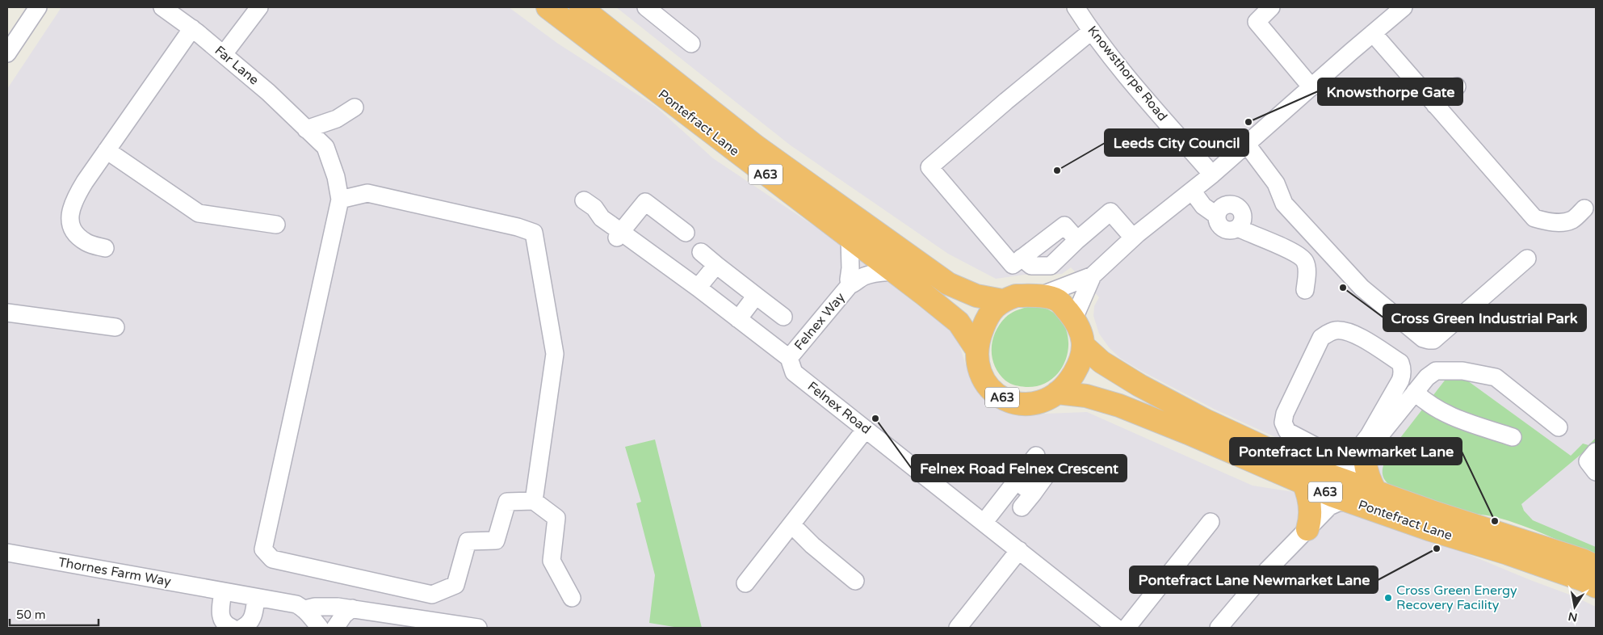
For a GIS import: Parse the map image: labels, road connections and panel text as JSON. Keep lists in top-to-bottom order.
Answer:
{
  "streets": {
    "highway": ["Pontefract Lane", "A63"],
    "street": [
      "Far Lane",
      "Knowsthorpe Road",
      "Felnex Way",
      "Felnex Road",
      "Thornes Farm Way"
    ]
  },
  "crossings": [
    ["Pontefract Lane", "A63"],
    ["Pontefract Lane", "Felnex Way"],
    ["Felnex Way", "Felnex Road"]
  ],
  "places": [
    "Knowsthorpe Gate",
    "Leeds City Council",
    "Cross Green Industrial Park",
    "Felnex Road Felnex Crescent",
    "Pontefract Ln Newmarket Lane",
    "Pontefract Lane Newmarket Lane",
    "Cross Green Energy Recovery Facility"
  ],
  "scale_bar": "50 m",
  "north": "bottom"
}
